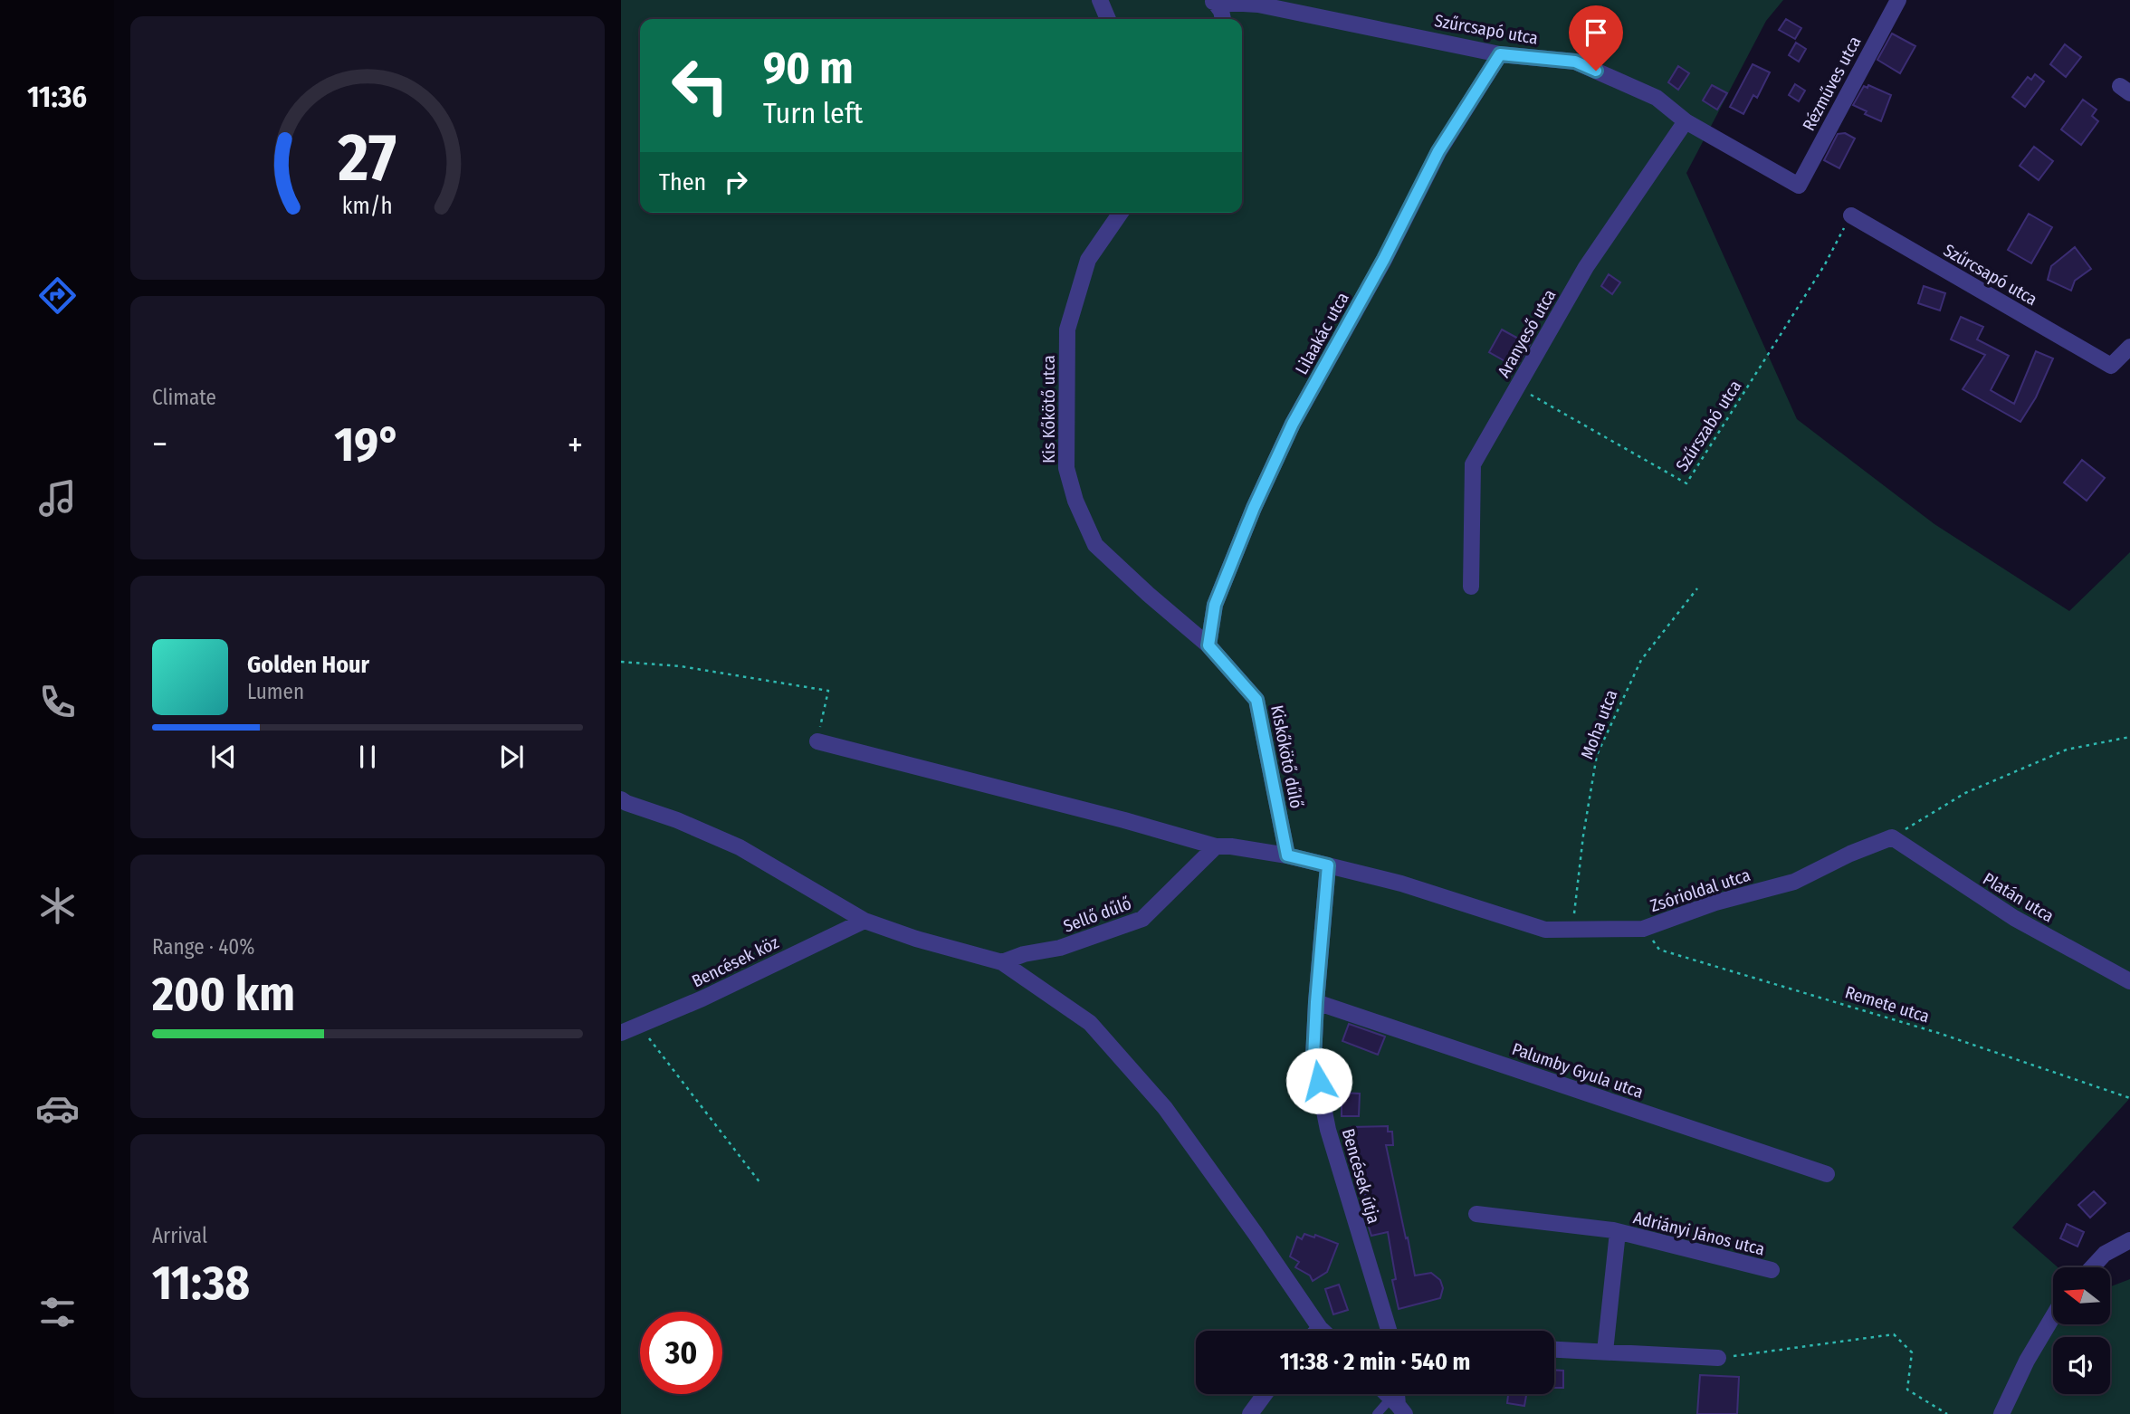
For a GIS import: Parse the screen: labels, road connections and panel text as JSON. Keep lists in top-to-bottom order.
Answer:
{
  "streets": {
    "street": [
      "Szűrcsapó utca",
      "Rézműves utca",
      "Lilaakác utca",
      "Aranyeső utca",
      "Kis Kőkötő utca",
      "Kiskőkötő dűlő",
      "Zsórioldal utca",
      "Platán utca",
      "Sellő dűlő",
      "Bencések köz",
      "Palumby Gyula utca",
      "Bencések útja",
      "Adriányi János utca"
    ],
    "path": ["Szűrszabó utca", "Moha utca", "Remete utca"]
  },
  "crossings": [
    ["Szűrcsapó utca", "Rézműves utca"],
    ["Szűrcsapó utca", "Lilaakác utca"],
    ["Szűrcsapó utca", "Aranyeső utca"],
    ["Szűrcsapó utca", "Szűrszabó utca"],
    ["Lilaakác utca", "Kis Kőkötő utca"],
    ["Lilaakác utca", "Kiskőkötő dűlő"],
    ["Aranyeső utca", "Szűrszabó utca"],
    ["Kis Kőkötő utca", "Kiskőkötő dűlő"],
    ["Moha utca", "Zsórioldal utca"],
    ["Kiskőkötő dűlő", "Zsórioldal utca"],
    ["Zsórioldal utca", "Platán utca"],
    ["Zsórioldal utca", "Sellő dűlő"],
    ["Zsórioldal utca", "Remete utca"],
    ["Zsórioldal utca", "Bencések útja"],
    ["Palumby Gyula utca", "Bencések útja"]
  ],
  "north": "left",
  "page": {
    "tabs": "11:36",
    "turn": ["90 m", "Turn left"],
    "then": "Then",
    "tile": [
      "Climate",
      ["Range · 40%", "200 km"],
      ["Arrival", "11:38"]
    ],
    "heat": ["−", "19°", "+"],
    "song": ["Golden Hour", "Lumen"],
    "limit": "30",
    "trip": "11:38 · 2 min · 540 m",
    "gauge": ["27", "km/h"]
  }
}
